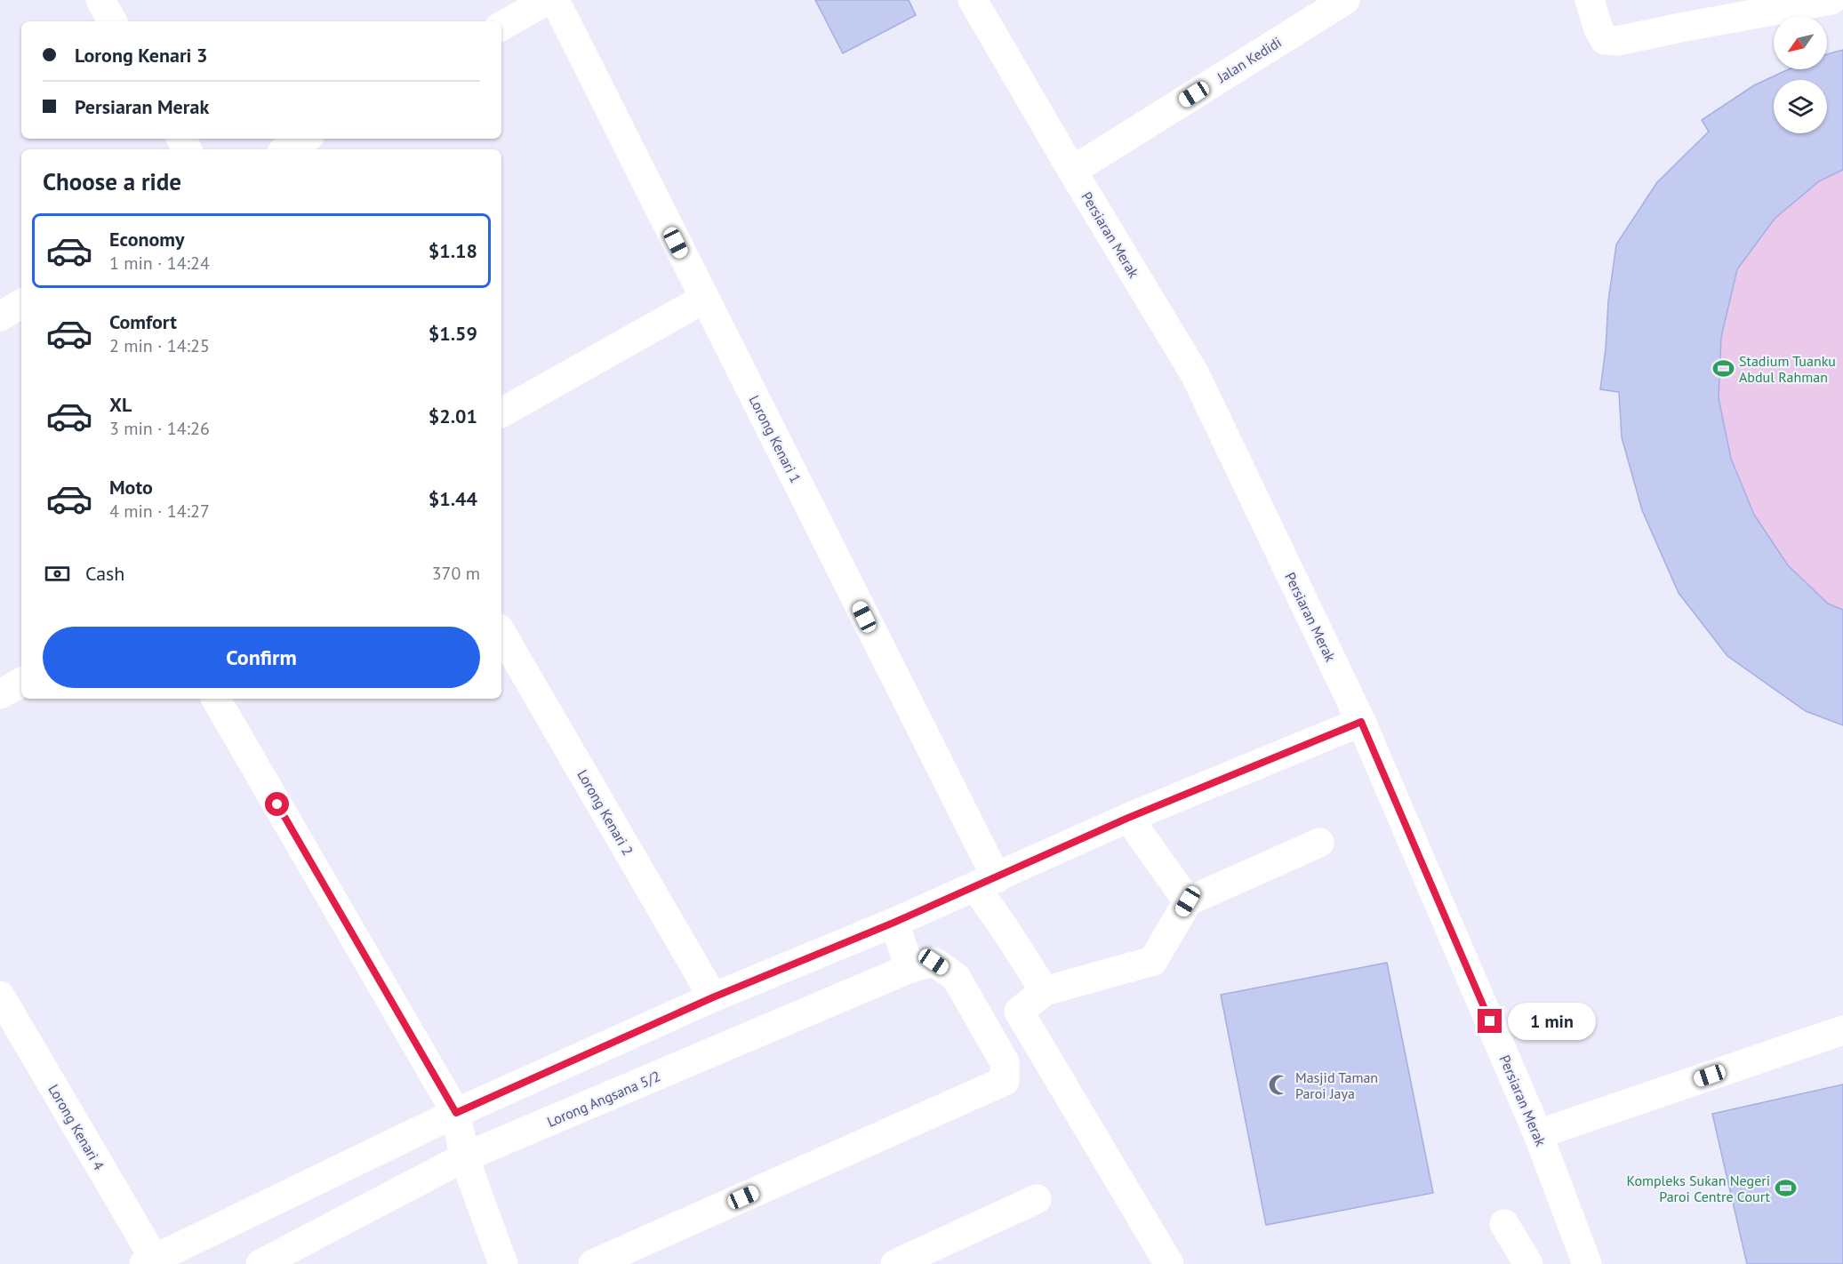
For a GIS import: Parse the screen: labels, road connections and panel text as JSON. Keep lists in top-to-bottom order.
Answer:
{
  "streets": {
    "street": [
      "Jalan Kedidi",
      "Persiaran Merak",
      "Lorong Kenari 1",
      "Lorong Kenari 2",
      "Lorong Angsana 5/2",
      "Lorong Kenari 4"
    ]
  },
  "crossings": [
    ["Jalan Kedidi", "Persiaran Merak"]
  ],
  "places": {
    "sports": ["Stadium Tuanku Abdul Rahman", "Kompleks Sukan Negeri Paroi Centre Court"],
    "mosque": ["Masjid Taman Paroi Jaya"]
  },
  "north": "bottom left",
  "page": {
    "banner": ["Lorong Kenari 3", "Persiaran Merak"],
    "heading": "Choose a ride",
    "list": [
      {
        "name": "Economy",
        "note": "1 min · 14:24",
        "value": "$1.18"
      },
      {
        "name": "Comfort",
        "note": "2 min · 14:25",
        "value": "$1.59"
      },
      {
        "name": "XL",
        "note": "3 min · 14:26",
        "value": "$2.01"
      },
      {
        "name": "Moto",
        "note": "4 min · 14:27",
        "value": "$1.44"
      }
    ],
    "pay": ["Cash", "370 m"],
    "buttons": "Confirm",
    "bubble": "1 min"
  }
}
